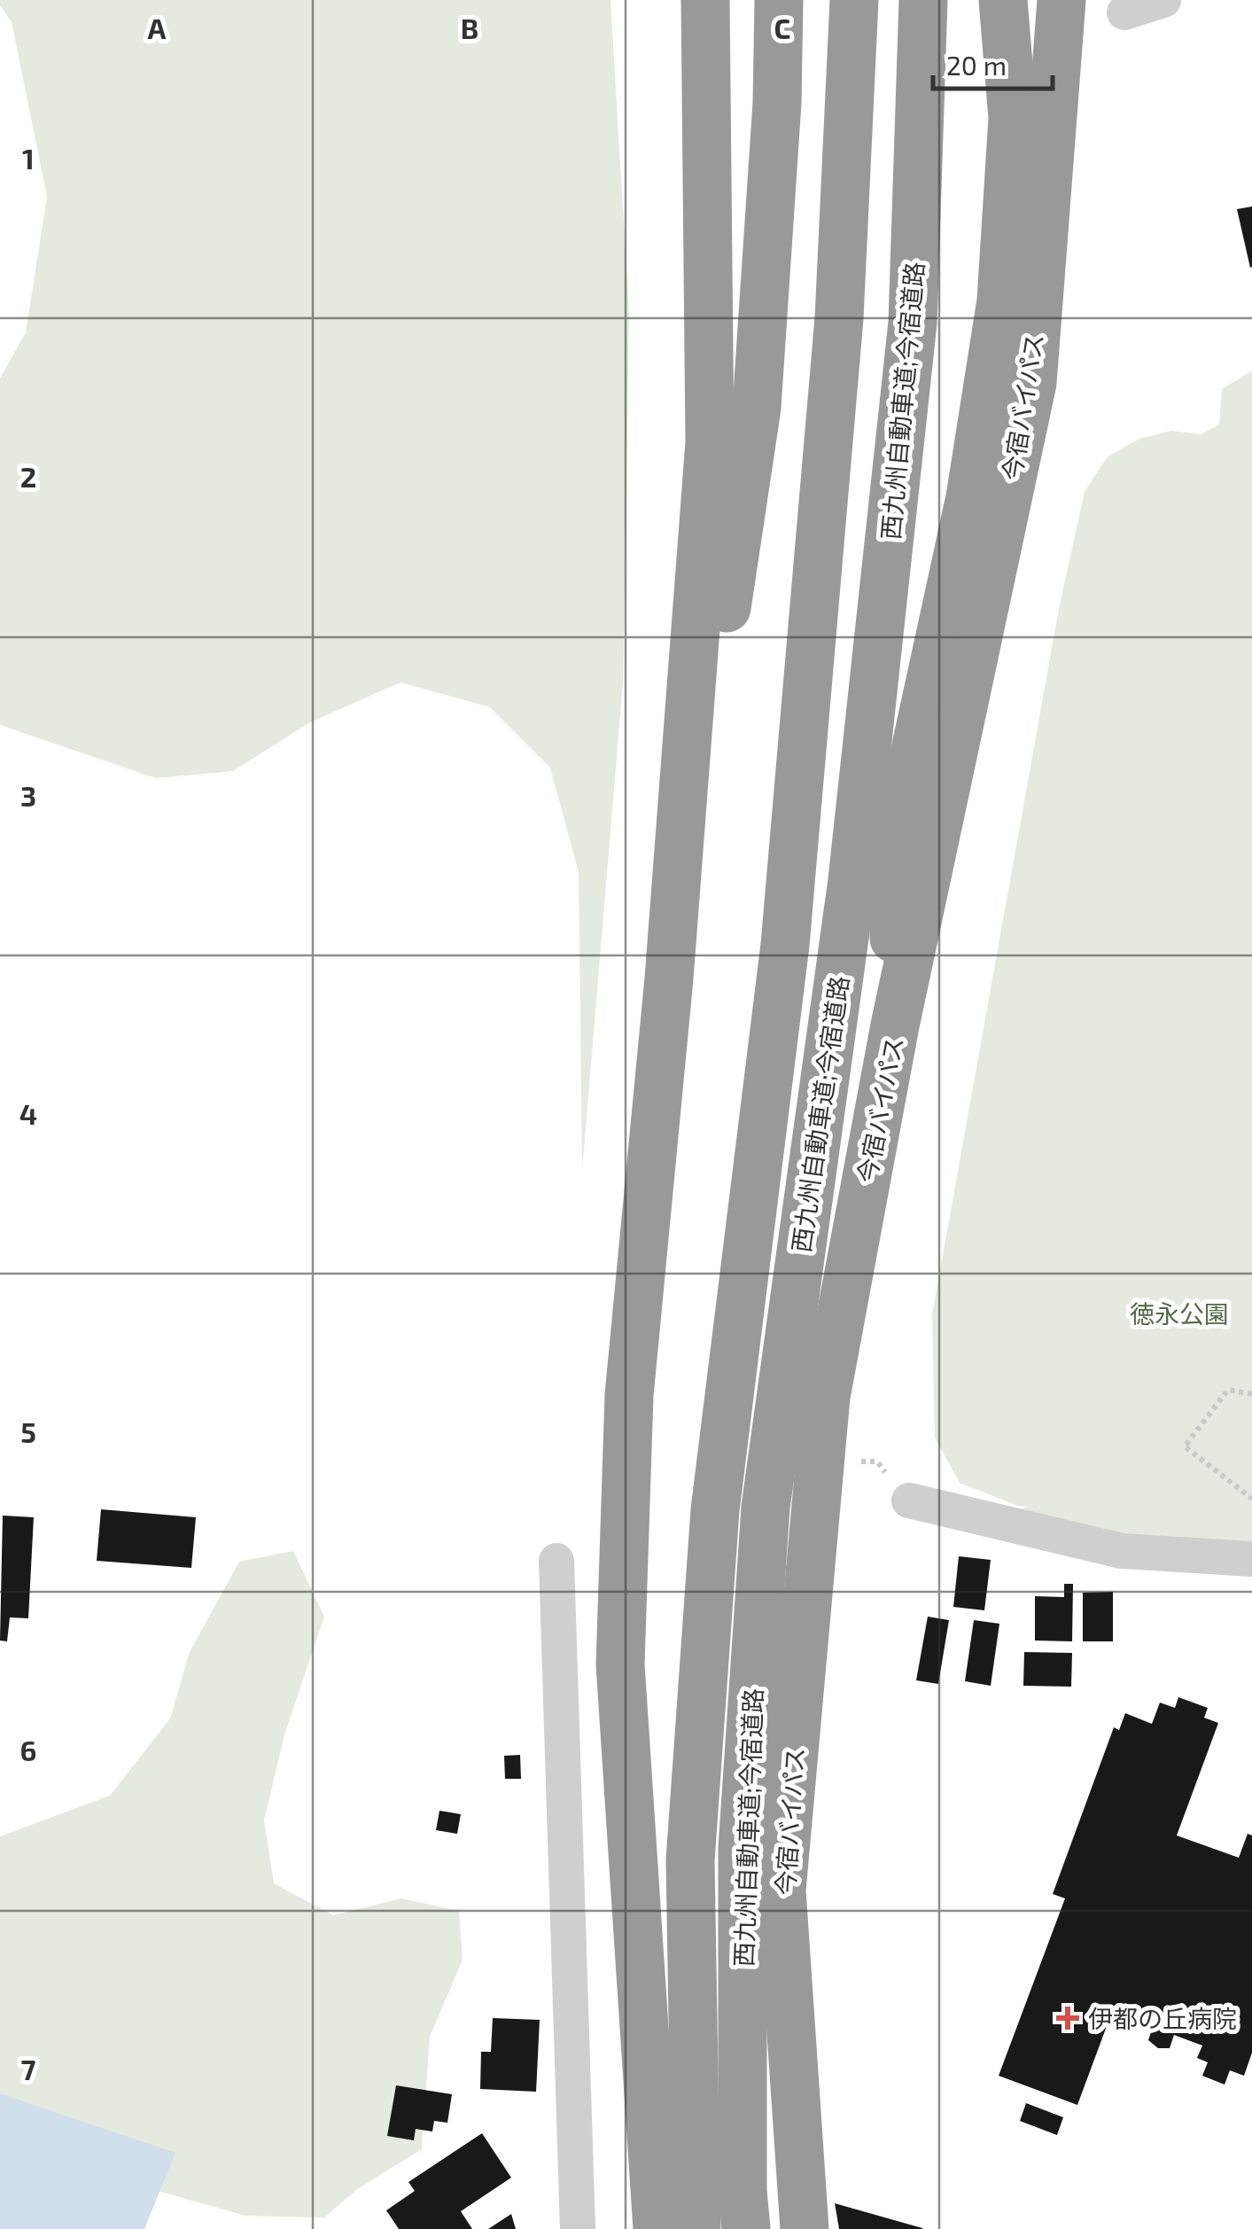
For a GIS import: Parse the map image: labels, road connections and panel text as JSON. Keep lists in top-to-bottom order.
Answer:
{
  "streets": {
    "highway": ["西九州自動車道;今宿道路", "今宿バイパス"]
  },
  "parks": ["徳永公園"],
  "places": {
    "health": ["伊都の丘病院"]
  },
  "scale_bar": "20 m",
  "grid": {
    "columns": ["A", "B", "C"],
    "rows": [
      "1",
      "2",
      "3",
      "4",
      "5",
      "6",
      "7"
    ]
  }
}
